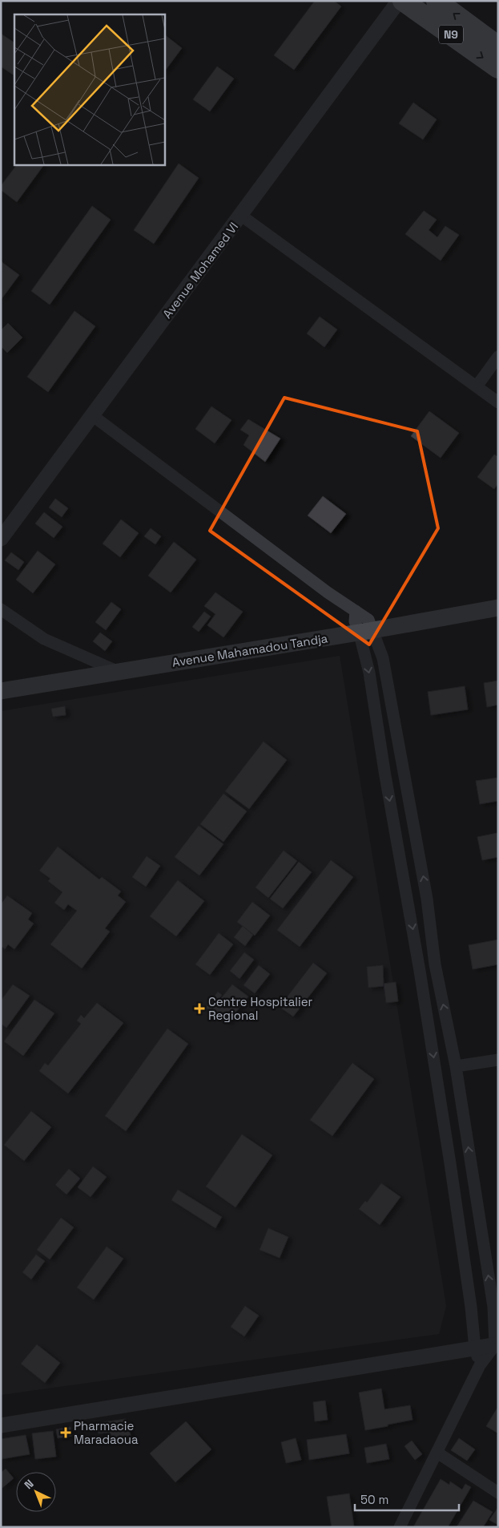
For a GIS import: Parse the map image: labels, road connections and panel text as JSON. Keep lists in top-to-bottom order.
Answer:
{
  "streets": {
    "highway": ["N9"],
    "main road": ["Avenue Mahamadou Tandja"],
    "street": ["Avenue Mohamed VI"]
  },
  "places": {
    "health": ["Centre Hospitalier Regional", "Pharmacie Maradaoua"]
  },
  "scale_bar": "50 m",
  "north": "top left"
}
